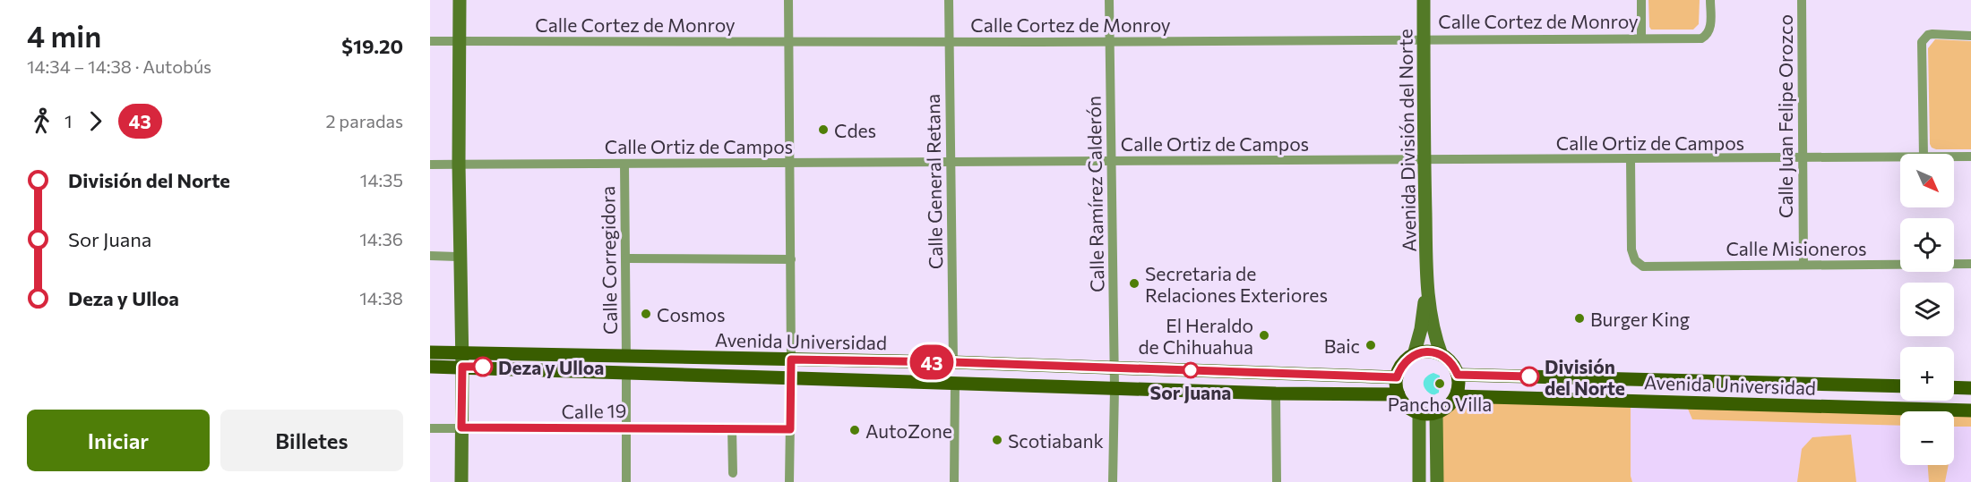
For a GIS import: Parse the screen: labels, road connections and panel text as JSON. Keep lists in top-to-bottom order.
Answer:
{
  "streets": {
    "main road": ["Avenida División del Norte", "Avenida Universidad"],
    "street": [
      "Calle Cortez de Monroy",
      "Calle Juan Felipe Orozco",
      "Calle Ortiz de Campos",
      "Calle General Retana",
      "Calle Ramírez Calderón",
      "Calle Misioneros",
      "Calle Corregidora",
      "Calle 19"
    ]
  },
  "crossings": [
    ["Calle Cortez de Monroy", "Avenida División del Norte"],
    ["Calle Cortez de Monroy", "Calle General Retana"],
    ["Calle Cortez de Monroy", "Calle Ramírez Calderón"],
    ["Calle Juan Felipe Orozco", "Calle Ortiz de Campos"],
    ["Calle Juan Felipe Orozco", "Calle Misioneros"],
    ["Avenida División del Norte", "Calle Ortiz de Campos"],
    ["Avenida División del Norte", "Avenida Universidad"],
    ["Calle Ortiz de Campos", "Calle General Retana"],
    ["Calle Ortiz de Campos", "Calle Ramírez Calderón"],
    ["Calle Ortiz de Campos", "Calle Misioneros"],
    ["Calle Ortiz de Campos", "Calle Corregidora"],
    ["Calle General Retana", "Avenida Universidad"],
    ["Calle Ramírez Calderón", "Avenida Universidad"],
    ["Calle Corregidora", "Avenida Universidad"]
  ],
  "places": [
    "Cdes",
    "Secretaria de Relaciones Exteriores",
    "Cosmos",
    "Burger King",
    "El Heraldo de Chihuahua",
    "Baic",
    "Deza y Ulloa",
    "Sor Juana",
    "División del Norte",
    "Pancho Villa",
    "AutoZone",
    "Scotiabank"
  ],
  "lines": ["bus line 43"],
  "north": "bottom right",
  "page": {
    "heading": ["4 min", "14:34 – 14:38 · Autobús", "$19.20"],
    "on_map": "43",
    "legs": ["1", "43", "2 paradas"],
    "list": [
      {
        "name": "División del Norte",
        "value": "14:35"
      },
      {
        "name": "Sor Juana",
        "value": "14:36"
      },
      {
        "name": "Deza y Ulloa",
        "value": "14:38"
      }
    ],
    "map_buttons": ["+", "−"],
    "buttons": ["Iniciar", "Billetes"]
  }
}
